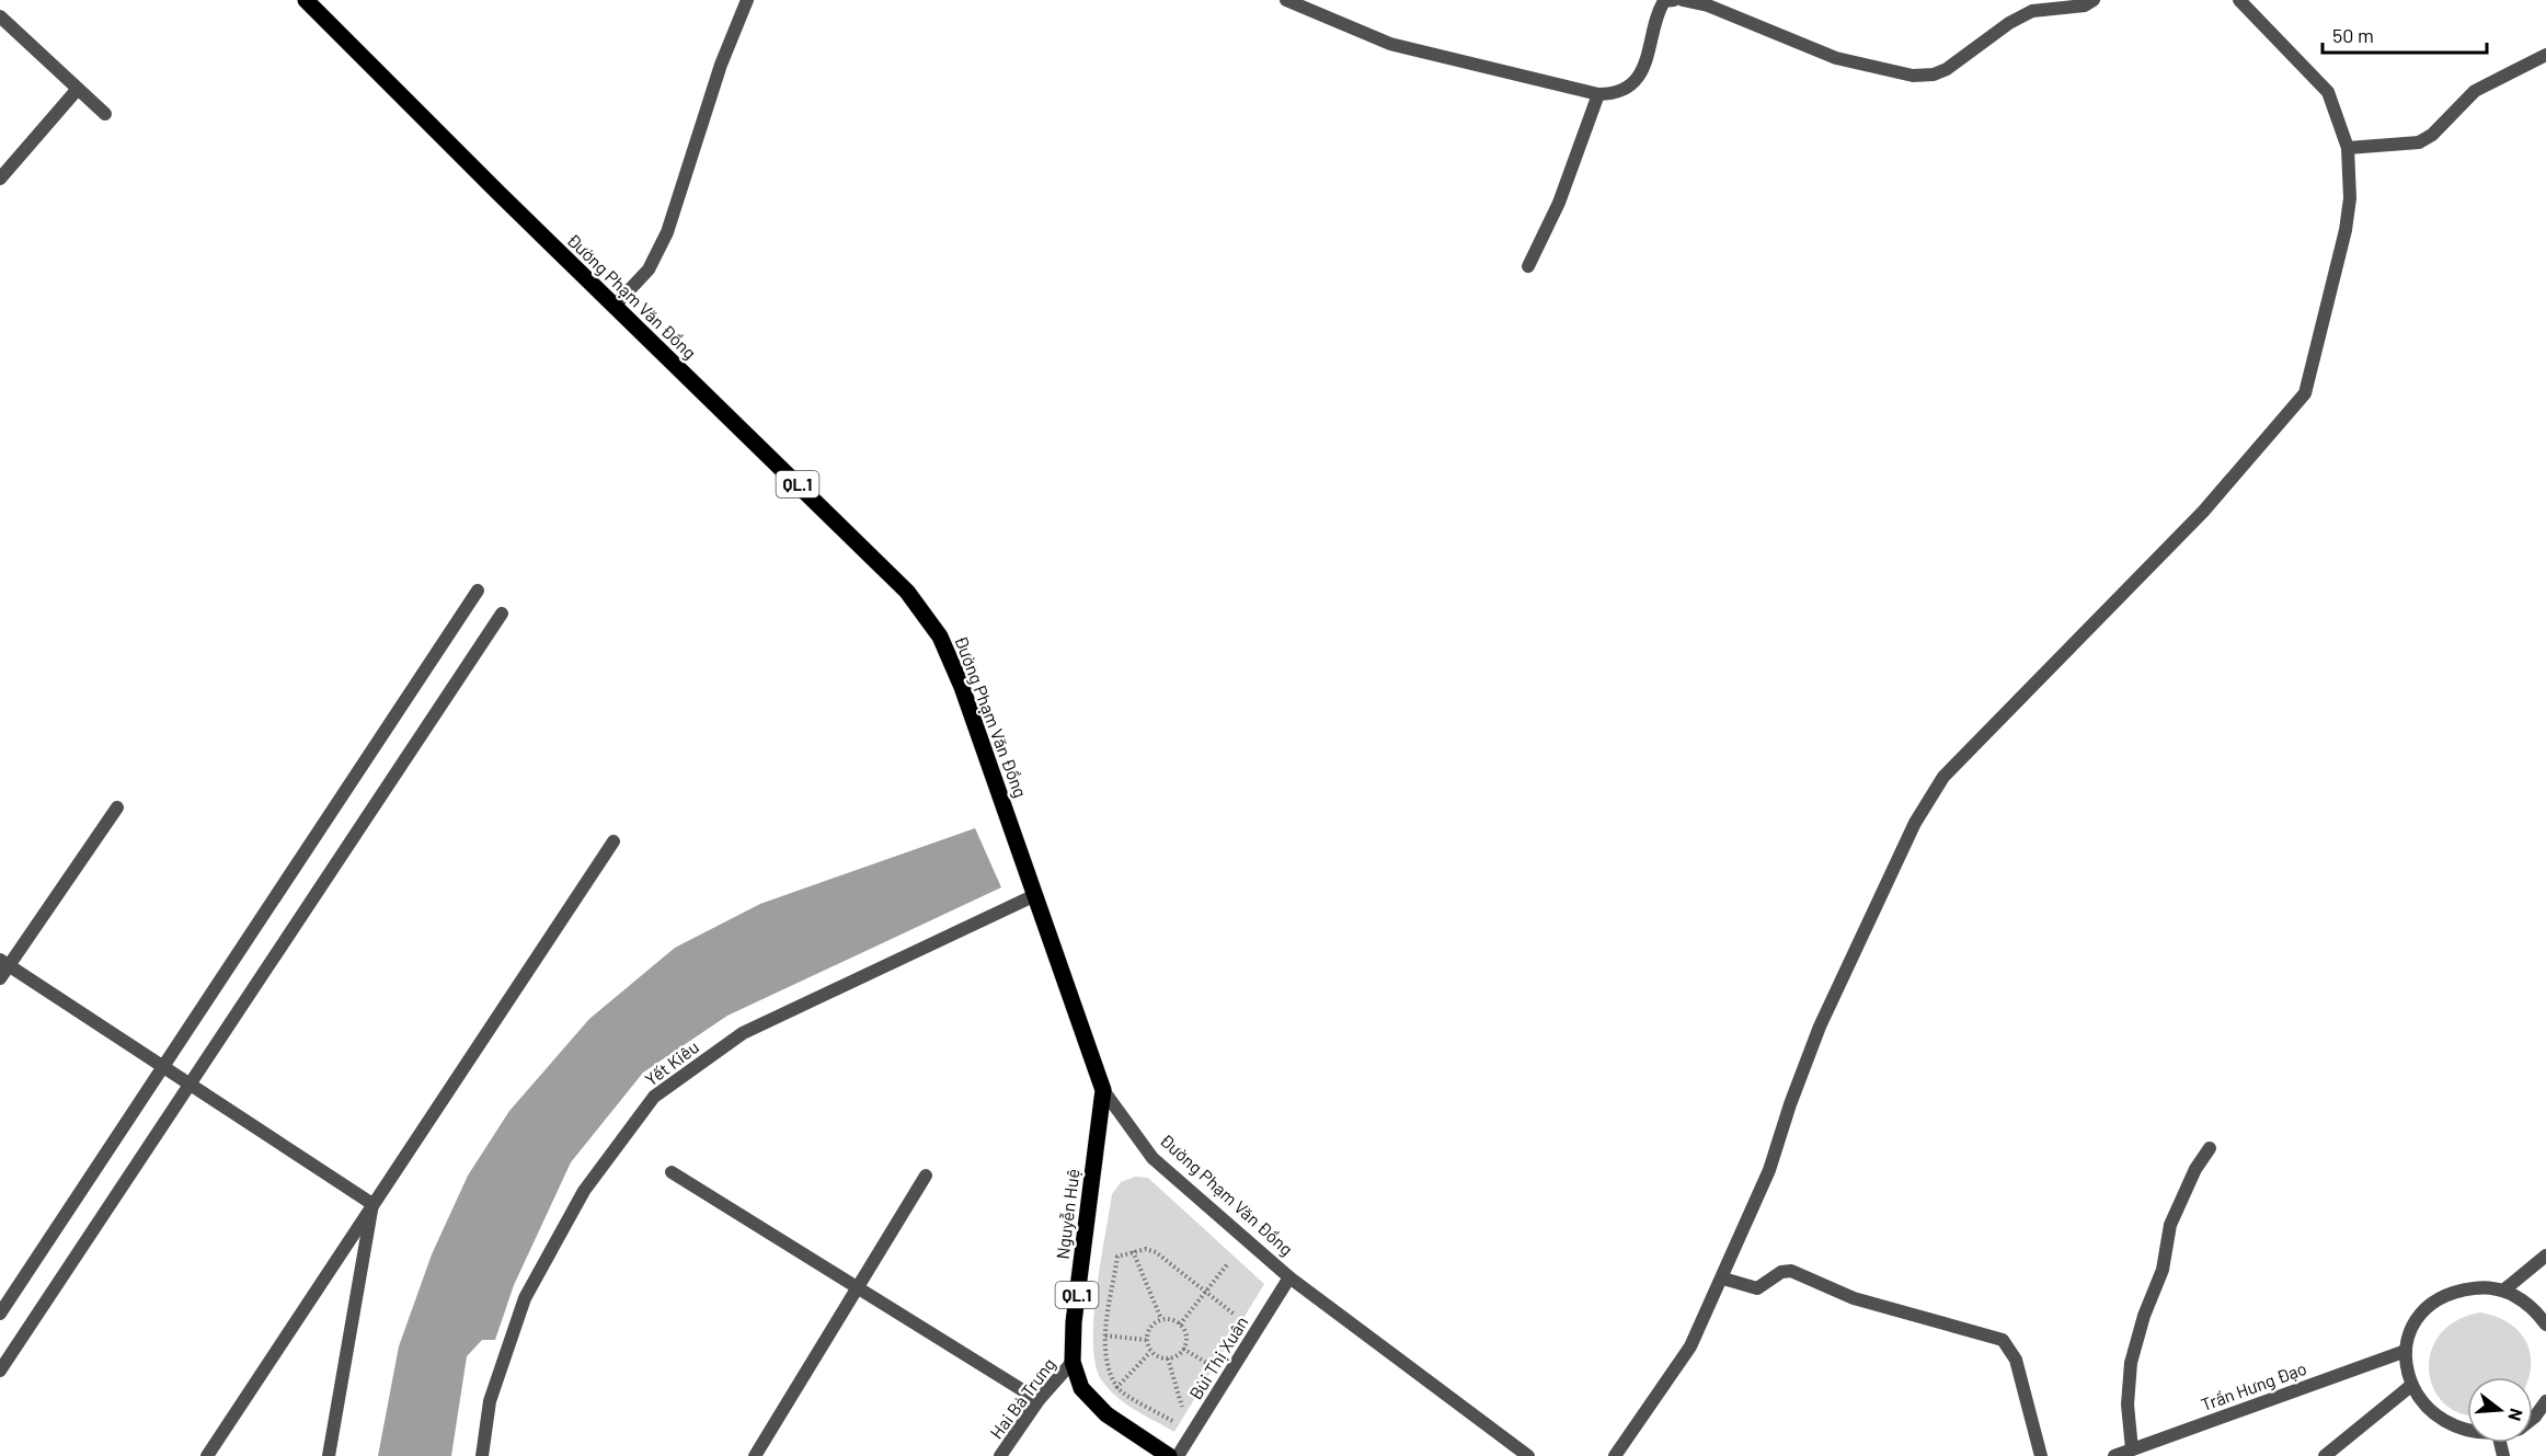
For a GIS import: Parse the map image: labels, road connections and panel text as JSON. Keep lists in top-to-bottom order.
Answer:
{
  "streets": {
    "main road": ["Đường Phạm Văn Đồng", "QL.1", "Nguyễn Huệ"],
    "street": [
      "Yết Kiêu",
      "Bùi Thị Xuân",
      "Trần Hưng Đạo",
      "Hai Bà Trưng"
    ]
  },
  "crossings": [
    ["Đường Phạm Văn Đồng", "Yết Kiêu"],
    ["Đường Phạm Văn Đồng", "Nguyễn Huệ"],
    ["Đường Phạm Văn Đồng", "Bùi Thị Xuân"],
    ["Nguyễn Huệ", "Hai Bà Trưng"]
  ],
  "scale_bar": "50 m",
  "north": "right"
}
